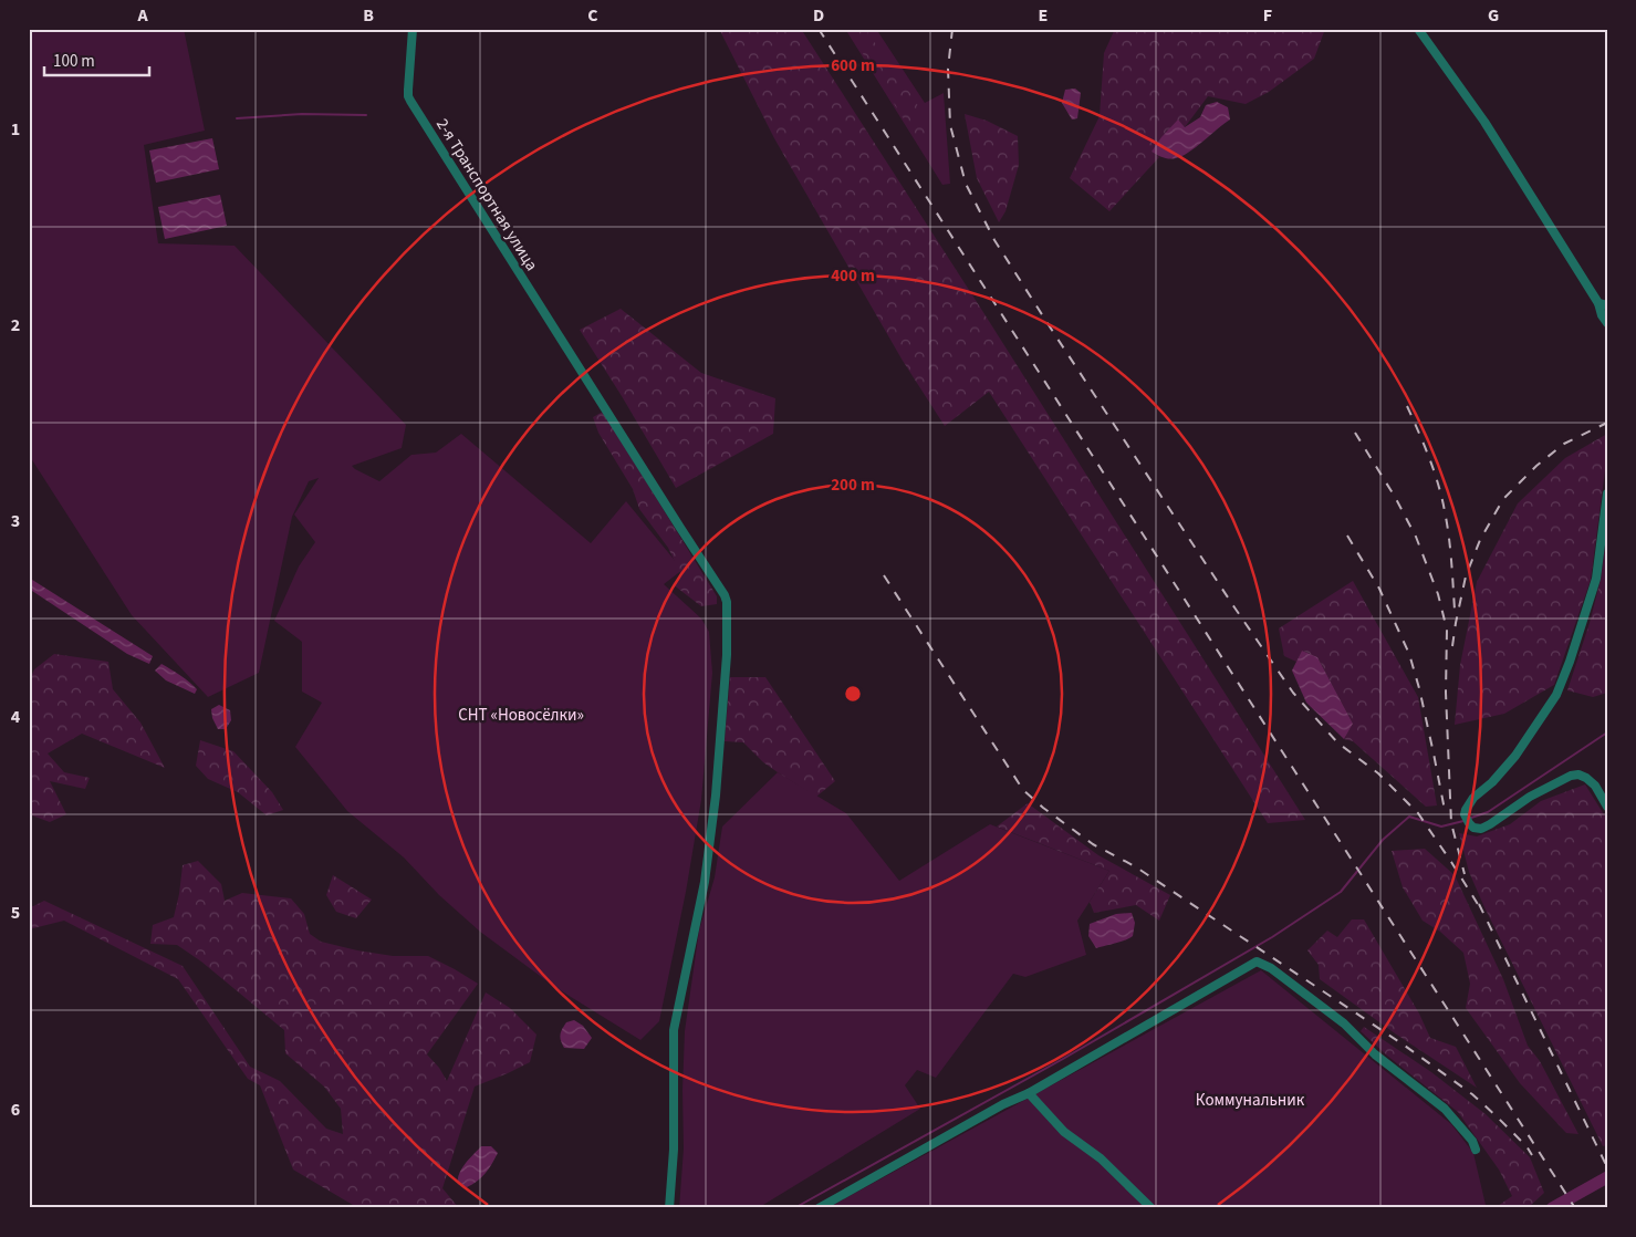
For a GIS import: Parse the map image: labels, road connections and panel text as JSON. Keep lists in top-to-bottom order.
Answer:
{
  "streets": {
    "street": ["2-я Транспортная улица"]
  },
  "parks": ["СНТ «Новосёлки»", "Коммунальник"],
  "scale_bar": "100 m",
  "grid": {
    "columns": [
      "A",
      "B",
      "C",
      "D",
      "E",
      "F",
      "G"
    ],
    "rows": [
      "1",
      "2",
      "3",
      "4",
      "5",
      "6"
    ]
  },
  "rings": ["600 m", "400 m", "200 m"]
}
